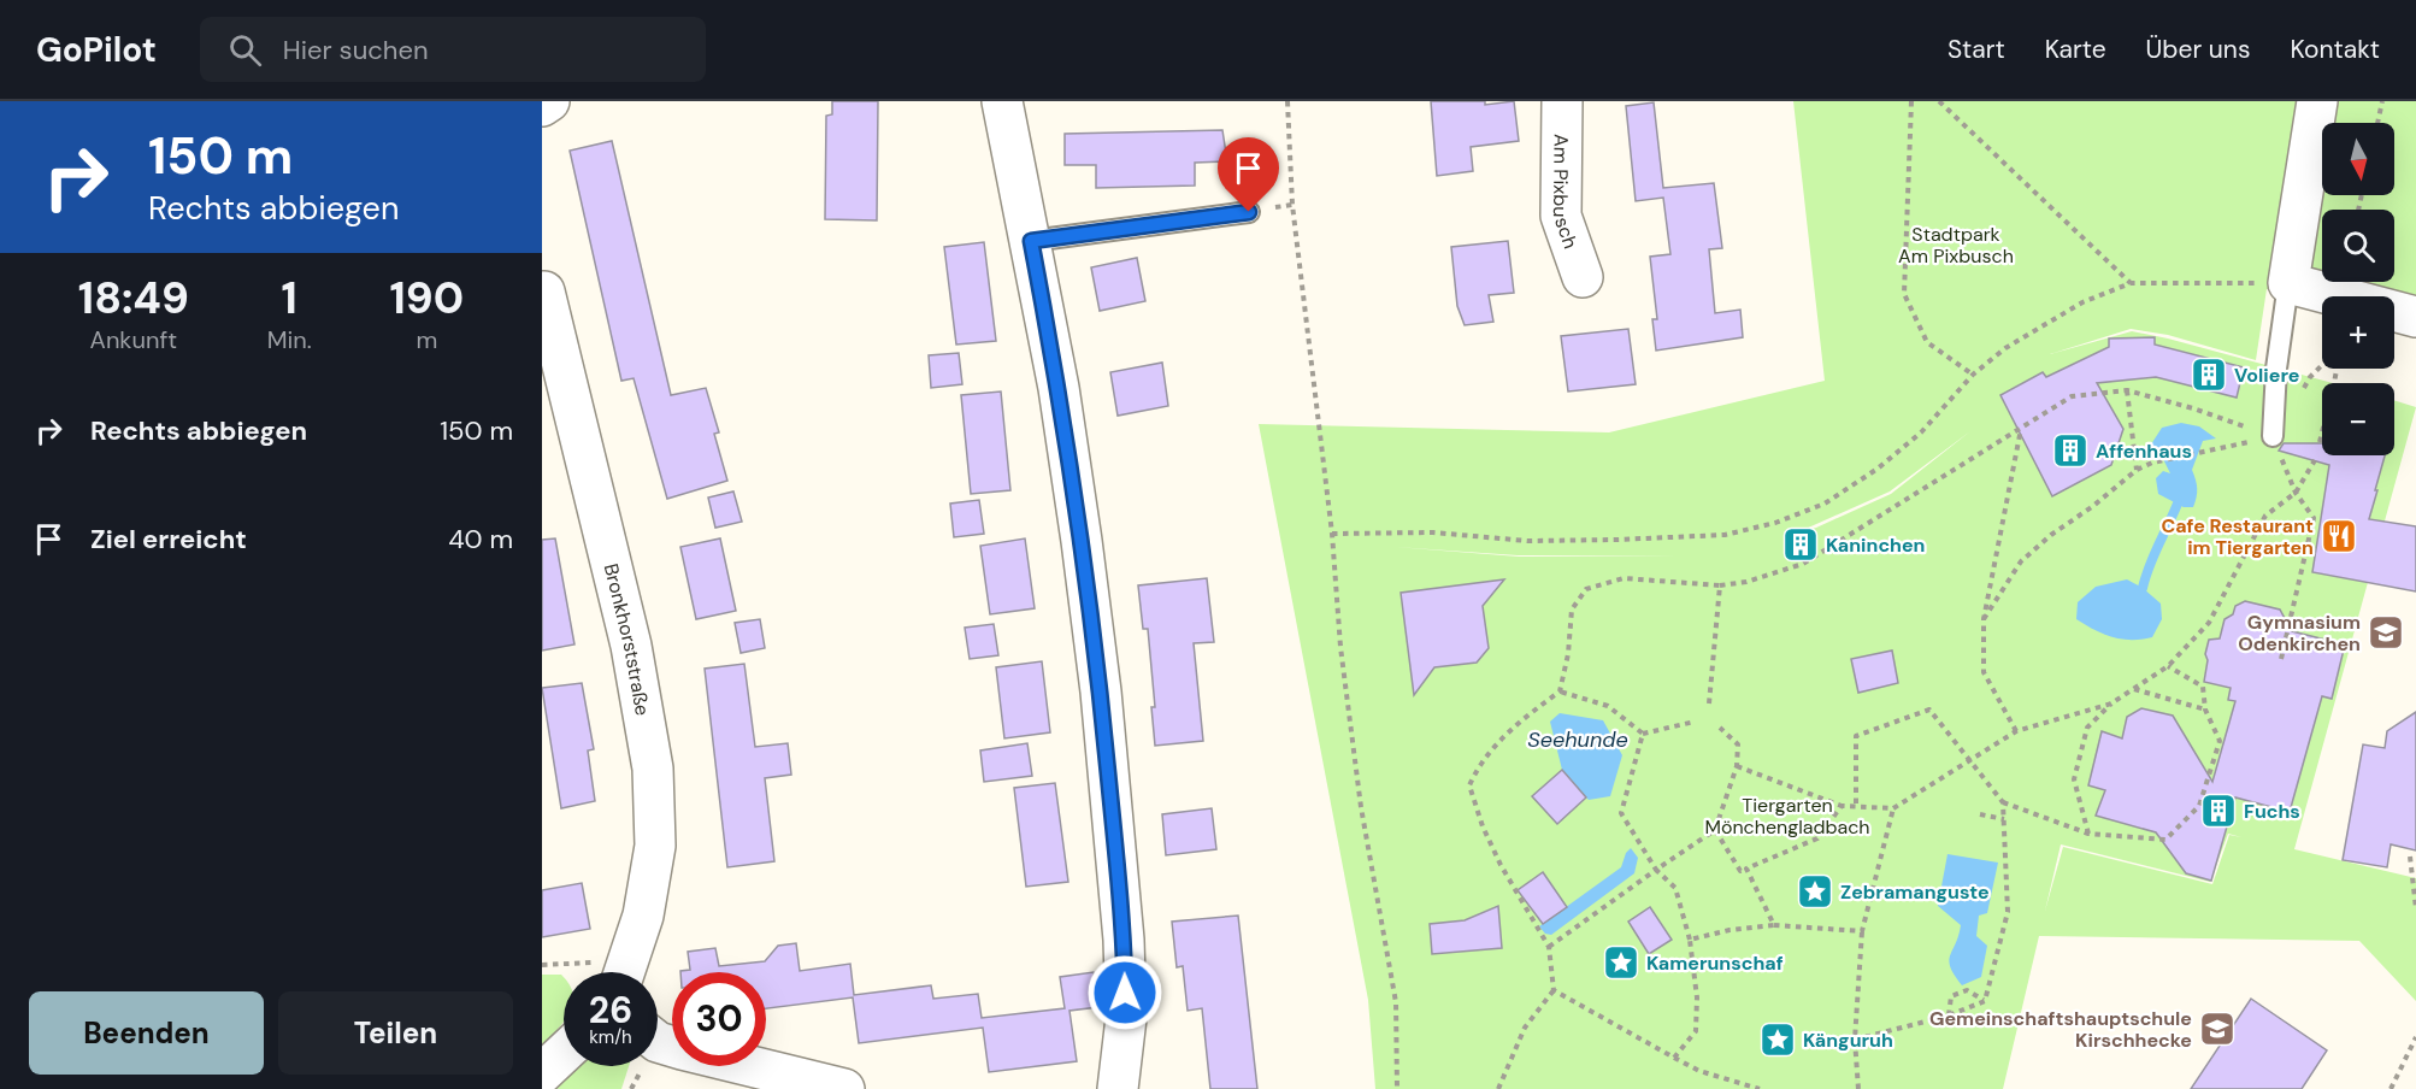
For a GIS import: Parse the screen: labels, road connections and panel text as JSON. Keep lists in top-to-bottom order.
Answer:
{
  "streets": {
    "street": ["Am Pixbusch", "Bronkhorststraße"]
  },
  "water": ["Seehunde"],
  "parks": ["Stadtpark Am Pixbusch", "Tiergarten Mönchengladbach"],
  "places": {
    "building": [
      "Voliere",
      "Affenhaus",
      "Kaninchen",
      "Fuchs"
    ],
    "restaurant": ["Cafe Restaurant im Tiergarten"],
    "school or university": ["Gymnasium Odenkirchen", "Gemeinschaftshauptschule Kirschhecke"],
    "place": ["Zebramanguste", "Kamerunschaf", "Känguruh"]
  },
  "north": "bottom",
  "page": {
    "header": "GoPilot",
    "search": "Hier suchen",
    "nav": [
      "Start",
      "Karte",
      "Über uns",
      "Kontakt"
    ],
    "turn": ["150 m", "Rechts abbiegen"],
    "map_buttons": ["+", "−"],
    "eta": [
      "18:49",
      "Ankunft",
      "1",
      "Min.",
      "190",
      "m"
    ],
    "list": [
      {
        "name": "Rechts abbiegen",
        "value": "150 m"
      },
      {
        "name": "Ziel erreicht",
        "value": "40 m"
      }
    ],
    "speed": "26 km/h",
    "limit": "30",
    "buttons": ["Beenden", "Teilen"]
  }
}
